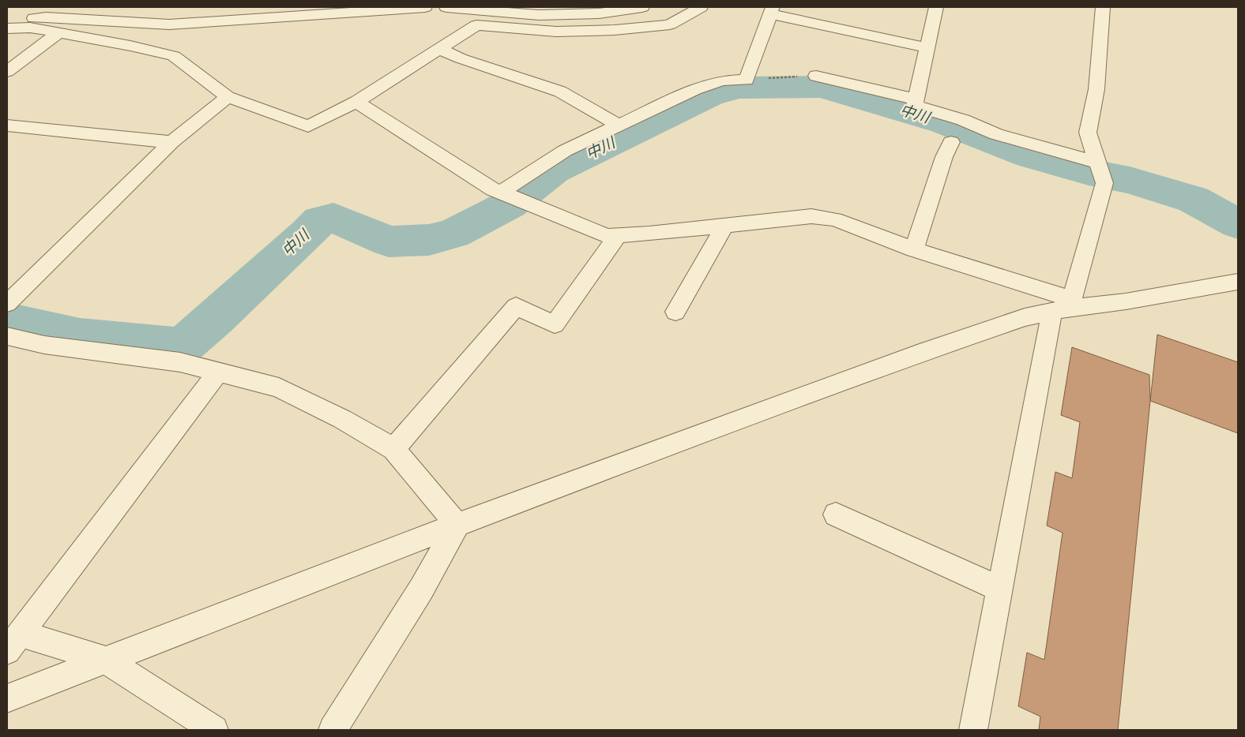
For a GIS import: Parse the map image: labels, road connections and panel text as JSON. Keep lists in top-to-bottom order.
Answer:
{
  "water": ["中川"]
}
